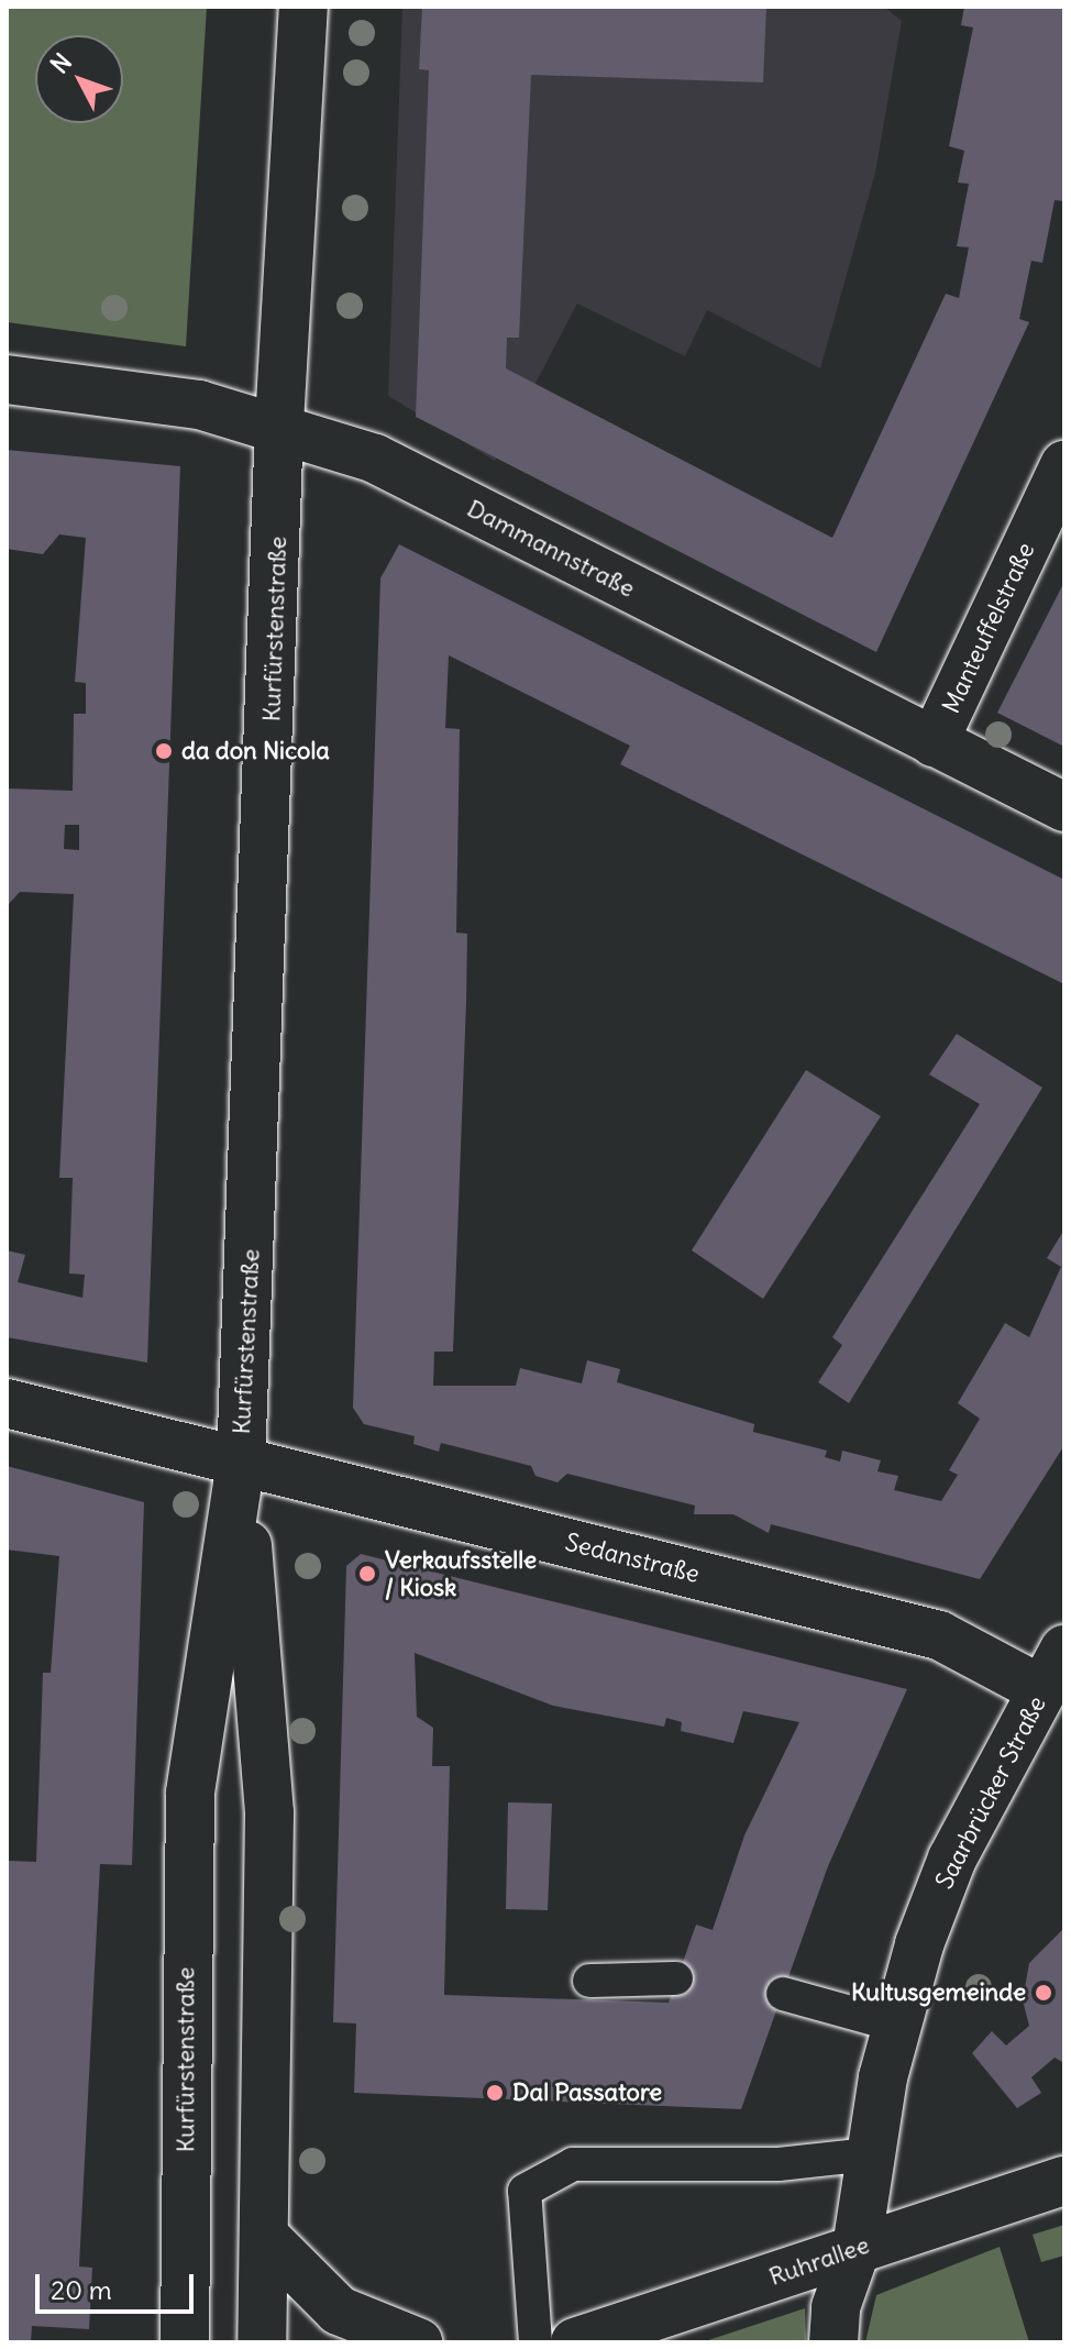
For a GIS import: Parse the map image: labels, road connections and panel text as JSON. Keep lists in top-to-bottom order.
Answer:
{
  "streets": {
    "main road": [
      "Dammannstraße",
      "Manteuffelstraße",
      "Kurfürstenstraße",
      "Sedanstraße",
      "Saarbrücker Straße",
      "Ruhrallee"
    ]
  },
  "crossings": [
    ["Dammannstraße", "Manteuffelstraße"],
    ["Dammannstraße", "Kurfürstenstraße"],
    ["Kurfürstenstraße", "Sedanstraße"],
    ["Sedanstraße", "Saarbrücker Straße"],
    ["Saarbrücker Straße", "Ruhrallee"]
  ],
  "places": [
    "da don Nicola",
    "Verkaufsstelle / Kiosk",
    "Kultusgemeinde",
    "Dal Passatore"
  ],
  "scale_bar": "20 m",
  "north": "top left"
}
